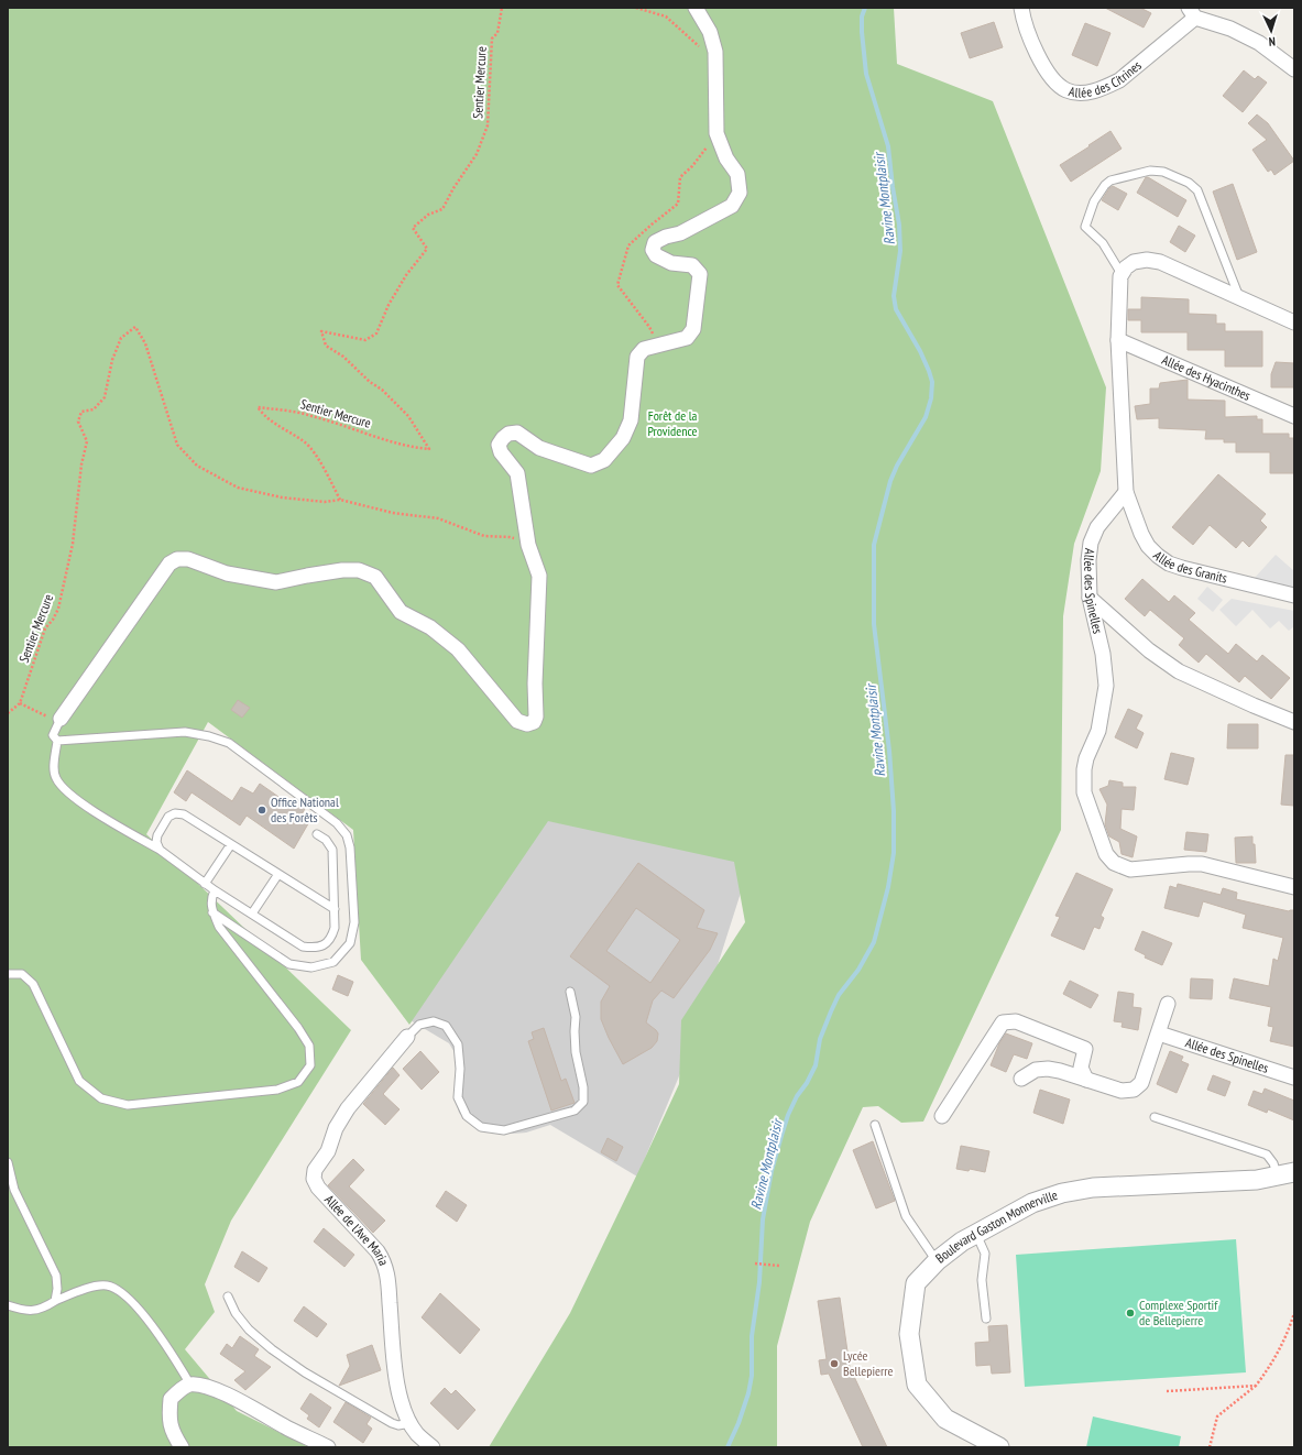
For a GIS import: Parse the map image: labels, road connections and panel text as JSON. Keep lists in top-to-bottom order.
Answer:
{
  "streets": {
    "street": [
      "Allée des Citrines",
      "Allée des Hyacinthes",
      "Allée des Granits",
      "Allée des Spinelles",
      "Boulevard Gaston Monnerville",
      "Allée de l'Ave Maria"
    ],
    "path": ["Sentier Mercure"]
  },
  "crossings": [
    ["Allée des Granits", "Allée des Spinelles"]
  ],
  "water": ["Ravine Montplaisir"],
  "parks": ["Forêt de la Providence"],
  "places": ["Office National des Forêts", "Complexe Sportif de Bellepierre", "Lycée Bellepierre"],
  "north": "bottom"
}
